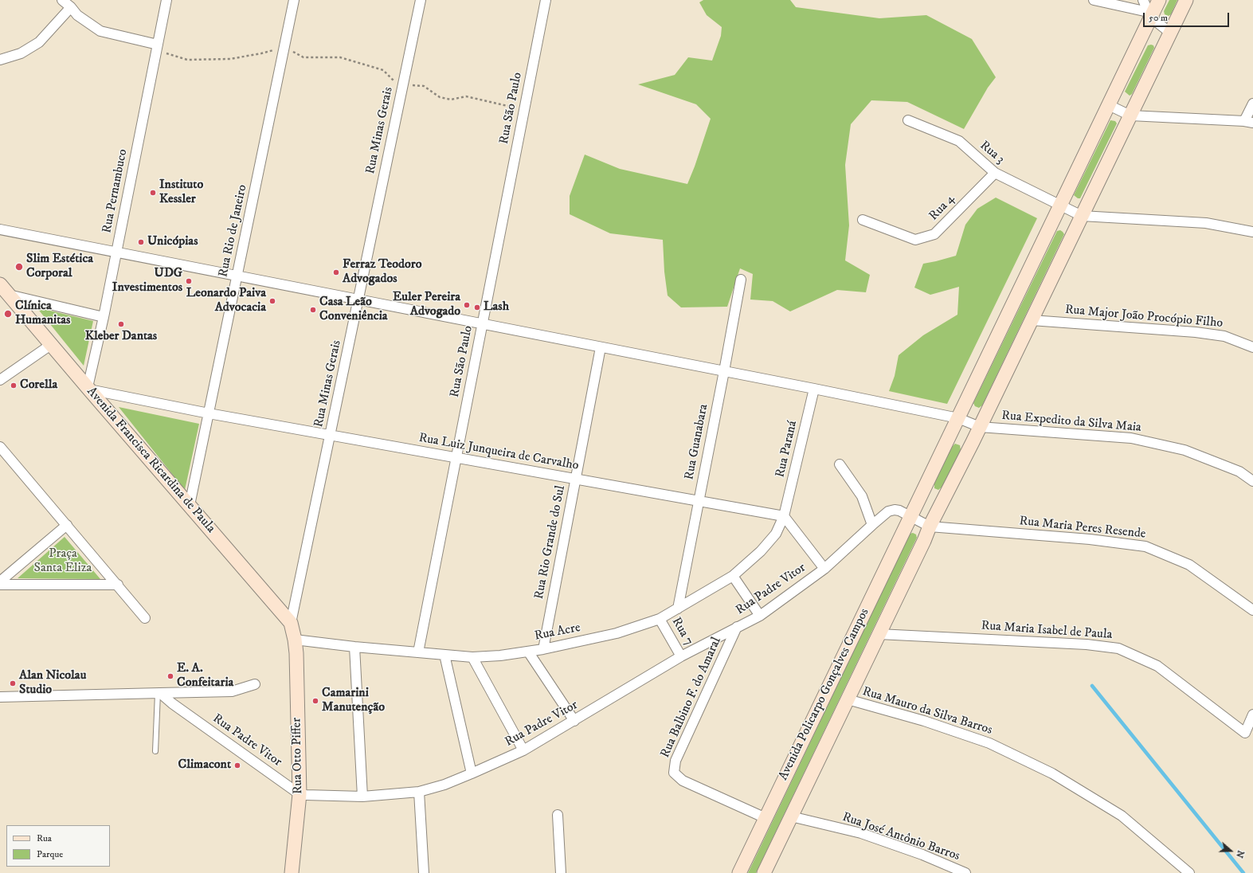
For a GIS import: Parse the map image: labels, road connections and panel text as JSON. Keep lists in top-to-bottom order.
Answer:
{
  "streets": {
    "street": [
      "Rua São Paulo",
      "Rua Minas Gerais",
      "Rua 3",
      "Rua Pernambuco",
      "Rua 4",
      "Rua Rio de Janeiro",
      "Rua Major João Procópio Filho",
      "Rua Expedito da Silva Maia",
      "Rua Guanabara",
      "Rua Paraná",
      "Rua Luiz Junqueira de Carvalho",
      "Avenida Francisca Ricardina de Paula",
      "Rua Maria Peres Resende",
      "Rua Rio Grande do Sul",
      "Rua Padre Vitor",
      "Rua Maria Isabel de Paula",
      "Rua 7",
      "Rua Acre",
      "Avenida Policarpo Gonçalves Campos",
      "Rua Balbino F. do Amaral",
      "Rua Mauro da Silva Barros",
      "Rua Otto Piffer",
      "Rua José Antônio Barros"
    ]
  },
  "crossings": [
    ["Rua São Paulo", "Rua Expedito da Silva Maia"],
    ["Rua São Paulo", "Rua Luiz Junqueira de Carvalho"],
    ["Rua São Paulo", "Rua Acre"],
    ["Rua Minas Gerais", "Rua Expedito da Silva Maia"],
    ["Rua Minas Gerais", "Rua Luiz Junqueira de Carvalho"],
    ["Rua Minas Gerais", "Avenida Francisca Ricardina de Paula"],
    ["Rua 3", "Rua 4"],
    ["Rua 3", "Avenida Policarpo Gonçalves Campos"],
    ["Rua Pernambuco", "Rua Expedito da Silva Maia"],
    ["Rua Pernambuco", "Rua Luiz Junqueira de Carvalho"],
    ["Rua Pernambuco", "Avenida Francisca Ricardina de Paula"],
    ["Rua Rio de Janeiro", "Rua Expedito da Silva Maia"],
    ["Rua Rio de Janeiro", "Rua Luiz Junqueira de Carvalho"],
    ["Rua Rio de Janeiro", "Avenida Francisca Ricardina de Paula"],
    ["Rua Major João Procópio Filho", "Avenida Policarpo Gonçalves Campos"],
    ["Rua Expedito da Silva Maia", "Rua Guanabara"],
    ["Rua Expedito da Silva Maia", "Rua Paraná"],
    ["Rua Expedito da Silva Maia", "Rua Rio Grande do Sul"],
    ["Rua Expedito da Silva Maia", "Avenida Policarpo Gonçalves Campos"],
    ["Rua Guanabara", "Rua Luiz Junqueira de Carvalho"],
    ["Rua Guanabara", "Rua Acre"],
    ["Rua Paraná", "Rua Luiz Junqueira de Carvalho"],
    ["Rua Paraná", "Rua Acre"],
    ["Rua Luiz Junqueira de Carvalho", "Avenida Francisca Ricardina de Paula"],
    ["Rua Luiz Junqueira de Carvalho", "Rua Rio Grande do Sul"],
    ["Rua Luiz Junqueira de Carvalho", "Rua Acre"],
    ["Avenida Francisca Ricardina de Paula", "Rua Acre"],
    ["Avenida Francisca Ricardina de Paula", "Rua Otto Piffer"],
    ["Rua Maria Peres Resende", "Avenida Policarpo Gonçalves Campos"],
    ["Rua Rio Grande do Sul", "Rua Acre"],
    ["Rua Padre Vitor", "Rua 7"],
    ["Rua Padre Vitor", "Avenida Policarpo Gonçalves Campos"],
    ["Rua Padre Vitor", "Rua Balbino F. do Amaral"],
    ["Rua Padre Vitor", "Rua Otto Piffer"],
    ["Rua Maria Isabel de Paula", "Avenida Policarpo Gonçalves Campos"],
    ["Rua 7", "Rua Acre"],
    ["Rua Acre", "Rua Otto Piffer"],
    ["Avenida Policarpo Gonçalves Campos", "Rua Balbino F. do Amaral"],
    ["Avenida Policarpo Gonçalves Campos", "Rua Mauro da Silva Barros"],
    ["Avenida Policarpo Gonçalves Campos", "Rua José Antônio Barros"]
  ],
  "parks": ["Praça Santa Eliza"],
  "places": [
    "Instituto Kessler",
    "Unicópias",
    "Slim Estética Corporal",
    "Ferraz Teodoro Advogados",
    "UDG Investimentos",
    "Leonardo Paiva Advocacia",
    "Euler Pereira Advogado",
    "Lash",
    "Casa Leão Conveniência",
    "Clínica Humanitas",
    "Kleber Dantas",
    "Corella",
    "E. A. Confeitaria",
    "Alan Nicolau Studio",
    "Camarini Manutenção",
    "Climacont"
  ],
  "legend": ["Rua", "Parque"],
  "scale_bar": "50 m",
  "north": "right"
}
